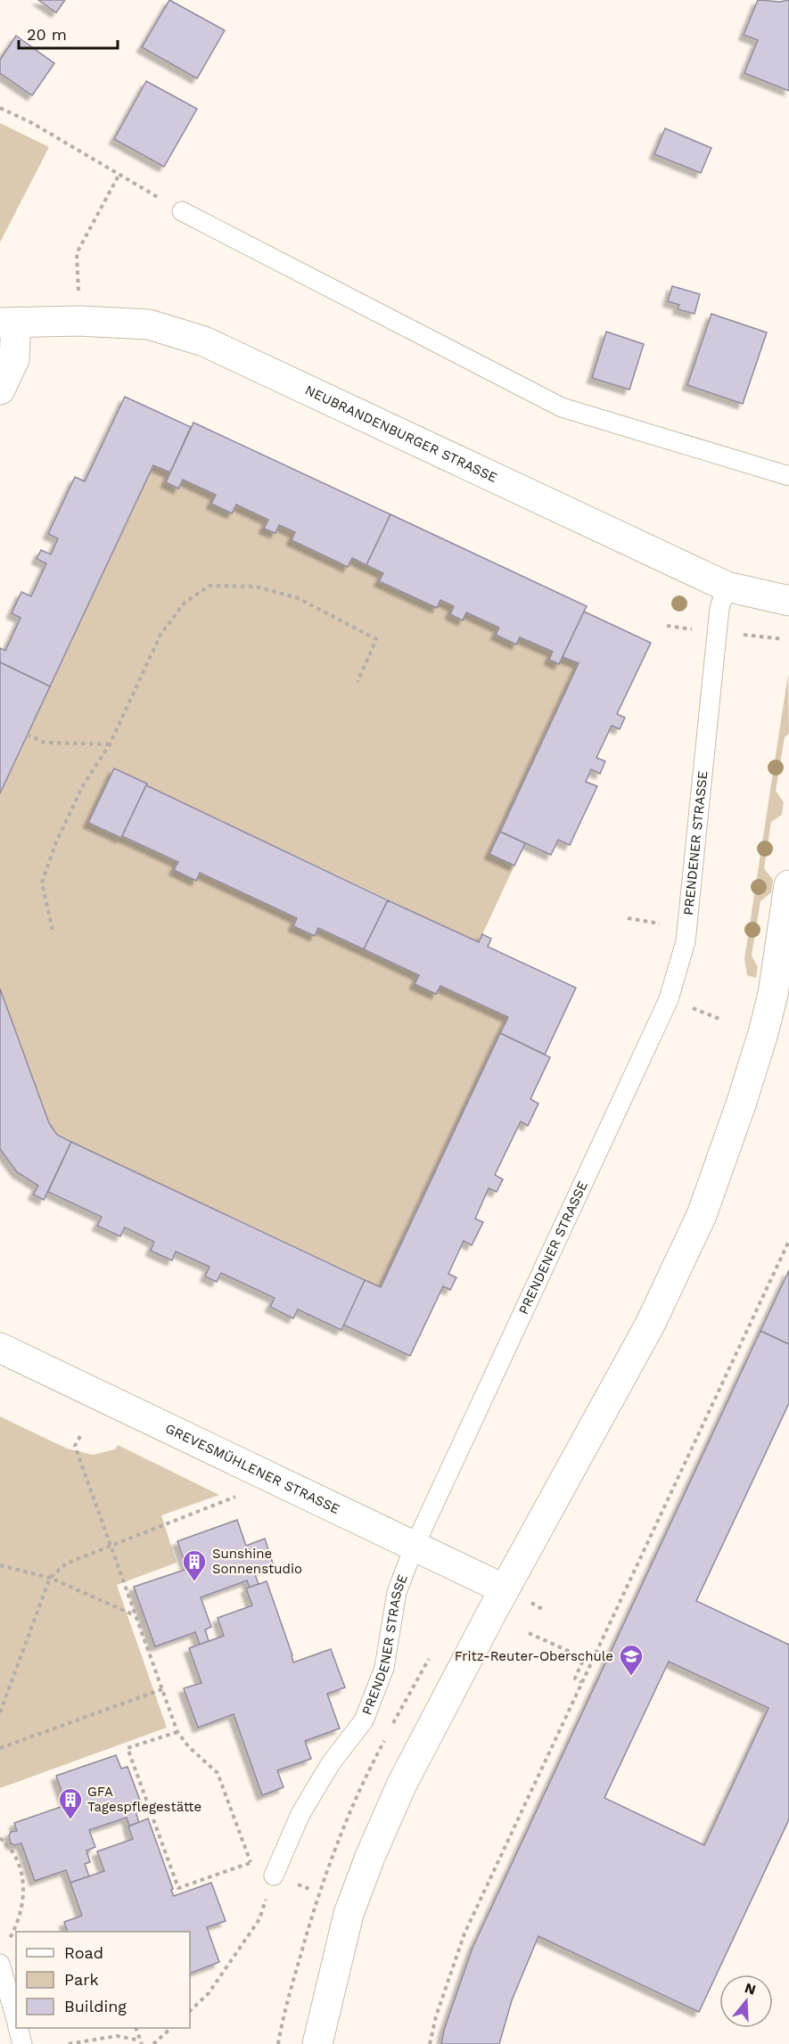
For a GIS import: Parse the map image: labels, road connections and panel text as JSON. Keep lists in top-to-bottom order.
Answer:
{
  "streets": {
    "street": ["NEUBRANDENBURGER STRASSE", "GREVESMÜHLENER STRASSE"],
    "lane": ["PRENDENER STRASSE"]
  },
  "crossings": [
    ["NEUBRANDENBURGER STRASSE", "PRENDENER STRASSE"],
    ["PRENDENER STRASSE", "GREVESMÜHLENER STRASSE"]
  ],
  "places": {
    "building": ["Sunshine Sonnenstudio", "GFA Tagespflegestätte"],
    "school or university": ["Fritz-Reuter-Oberschule"]
  },
  "legend": ["Road", "Park", "Building"],
  "scale_bar": "20 m",
  "north": "top"
}
